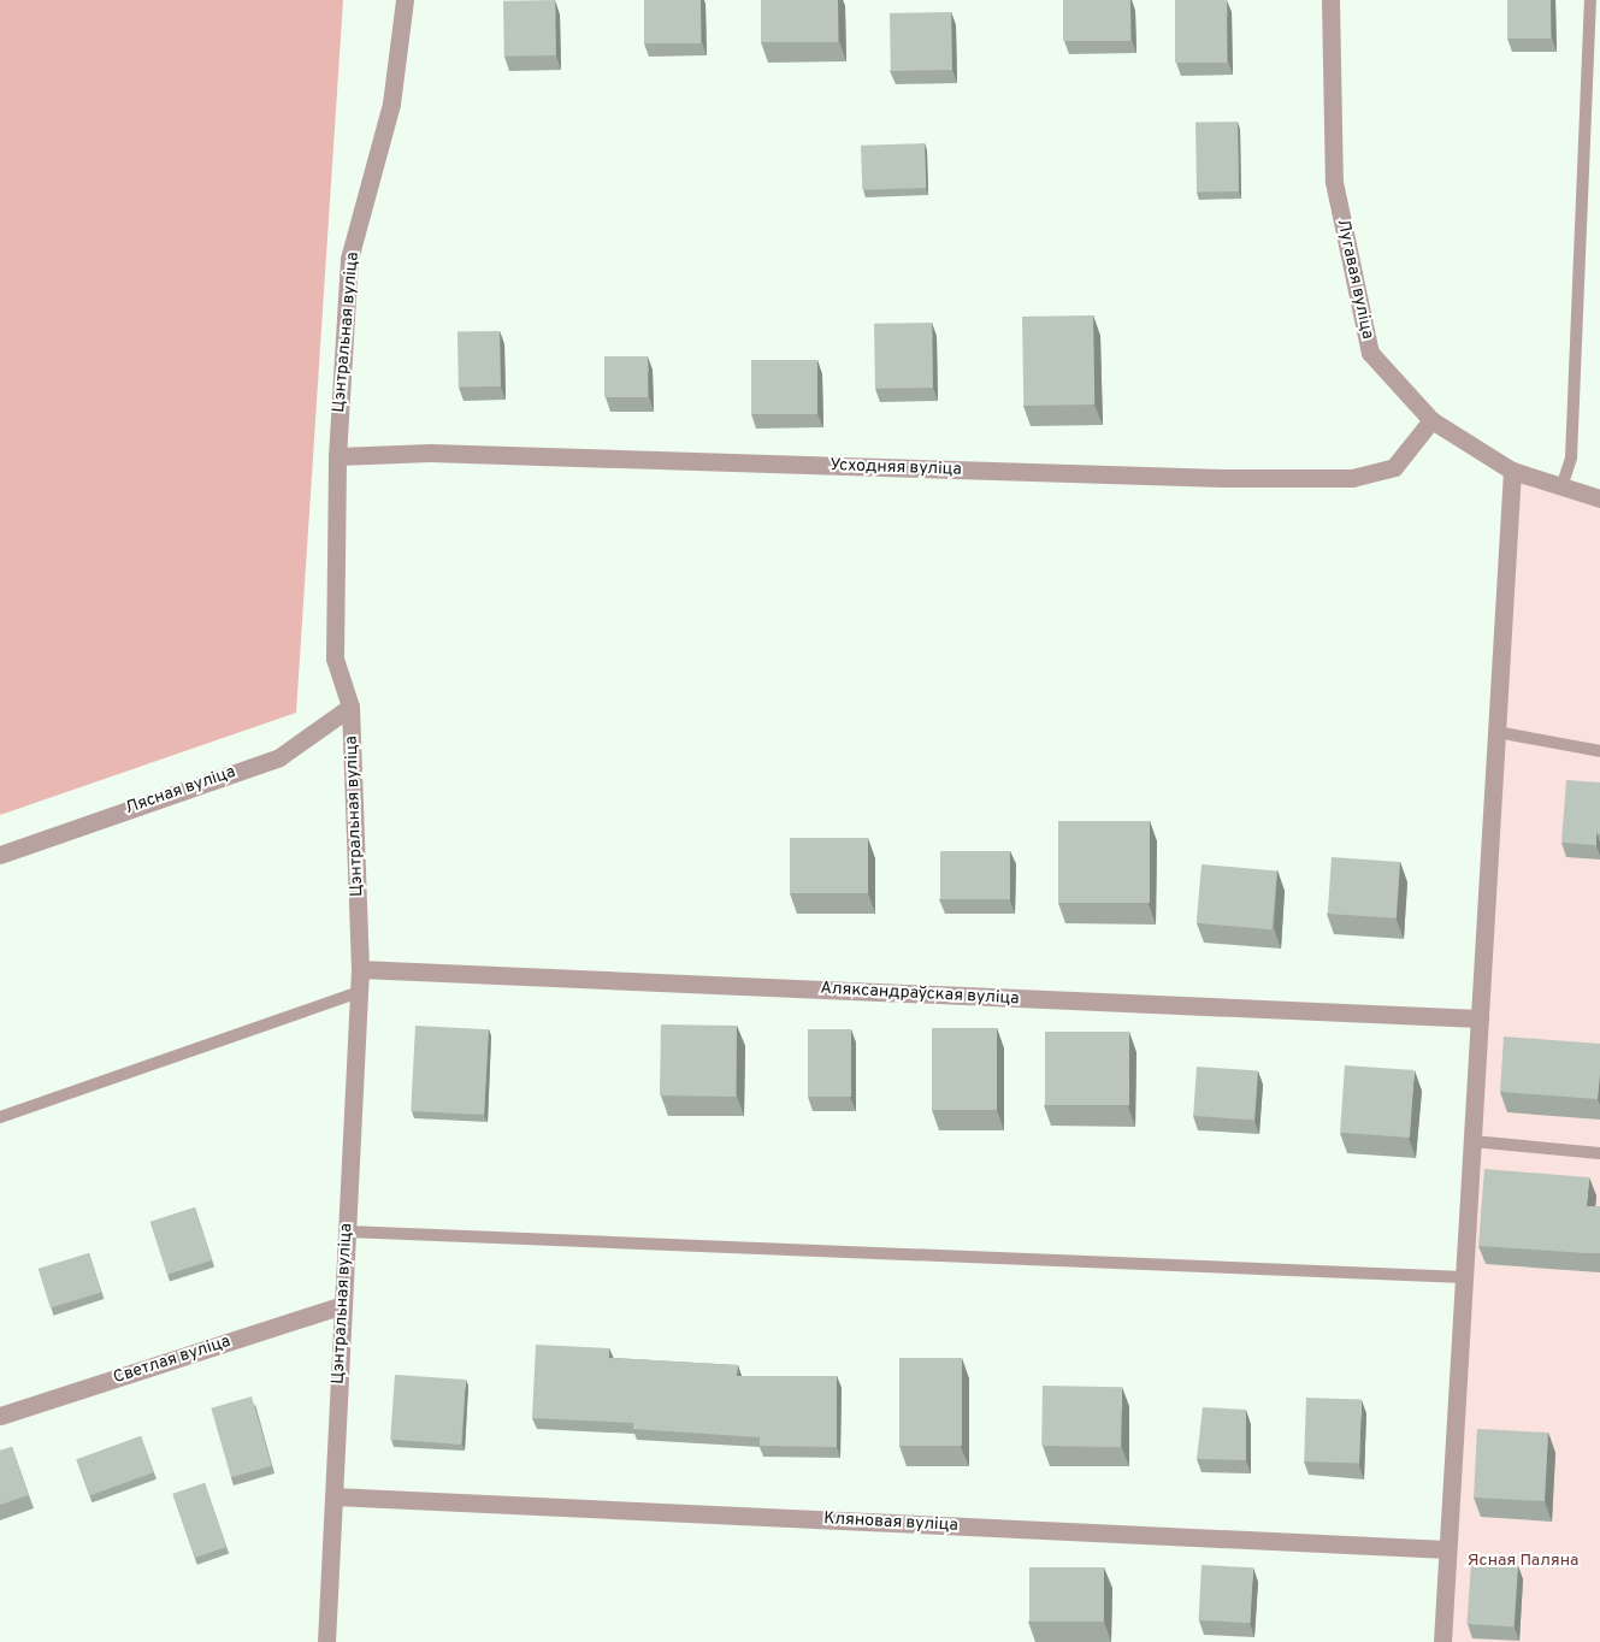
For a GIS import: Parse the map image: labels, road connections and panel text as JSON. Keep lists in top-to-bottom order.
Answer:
{
  "streets": {
    "street": [
      "Лугавая вуліца",
      "Цэнтральная вуліца",
      "Усходняя вуліца",
      "Лясная вуліца",
      "Аляксандраўская вуліца",
      "Светлая вуліца",
      "Кляновая вуліца"
    ]
  },
  "crossings": [
    ["Лугавая вуліца", "Усходняя вуліца"],
    ["Цэнтральная вуліца", "Усходняя вуліца"],
    ["Цэнтральная вуліца", "Лясная вуліца"],
    ["Цэнтральная вуліца", "Аляксандраўская вуліца"],
    ["Цэнтральная вуліца", "Светлая вуліца"],
    ["Цэнтральная вуліца", "Кляновая вуліца"]
  ],
  "parks": ["Ясная Паляна"]
}
